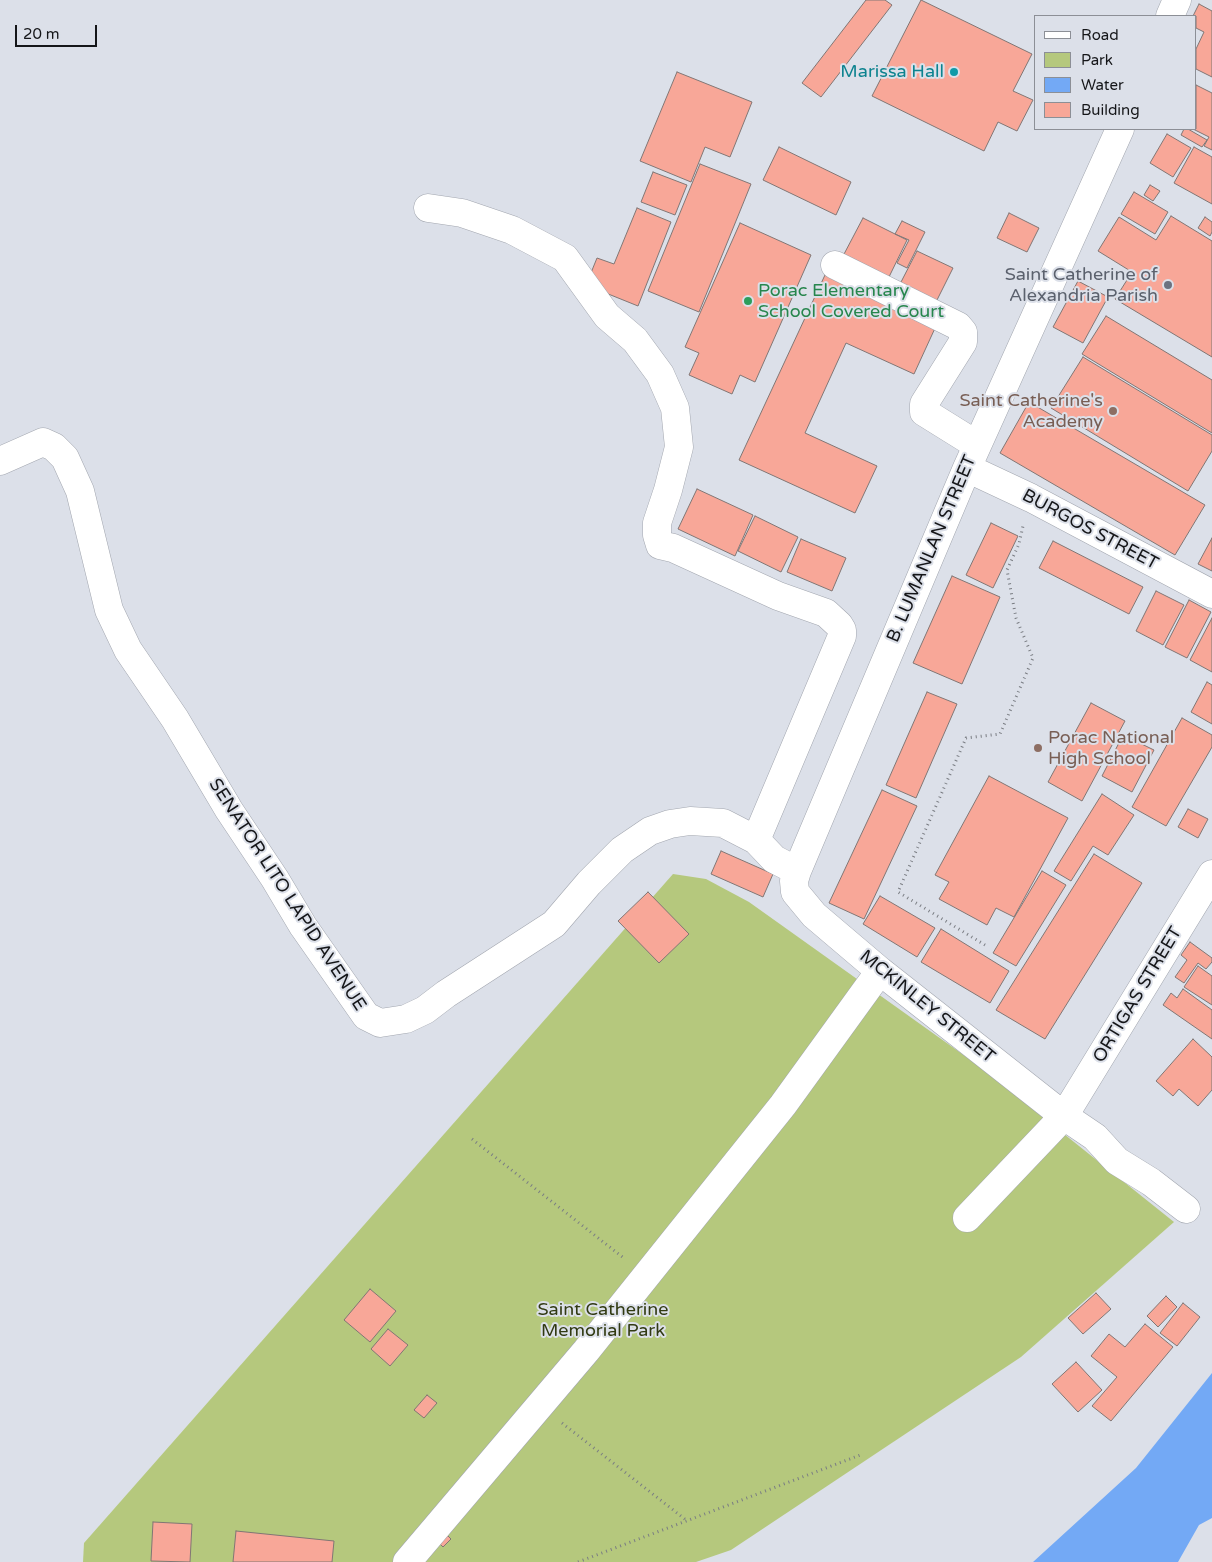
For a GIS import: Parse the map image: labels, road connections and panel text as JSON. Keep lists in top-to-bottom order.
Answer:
{
  "streets": {
    "street": [
      "BURGOS STREET",
      "B. LUMANLAN STREET",
      "SENATOR LITO LAPID AVENUE",
      "ORTIGAS STREET",
      "MCKINLEY STREET"
    ]
  },
  "crossings": [
    ["BURGOS STREET", "B. LUMANLAN STREET"],
    ["B. LUMANLAN STREET", "SENATOR LITO LAPID AVENUE"],
    ["B. LUMANLAN STREET", "MCKINLEY STREET"],
    ["SENATOR LITO LAPID AVENUE", "MCKINLEY STREET"],
    ["ORTIGAS STREET", "MCKINLEY STREET"]
  ],
  "parks": ["Saint Catherine Memorial Park"],
  "places": [
    "Marissa Hall",
    "Saint Catherine of Alexandria Parish",
    "Porac Elementary School Covered Court",
    "Saint Catherine's Academy",
    "Porac National High School"
  ],
  "legend": [
    "Road",
    "Park",
    "Water",
    "Building"
  ],
  "scale_bar": "20 m"
}
